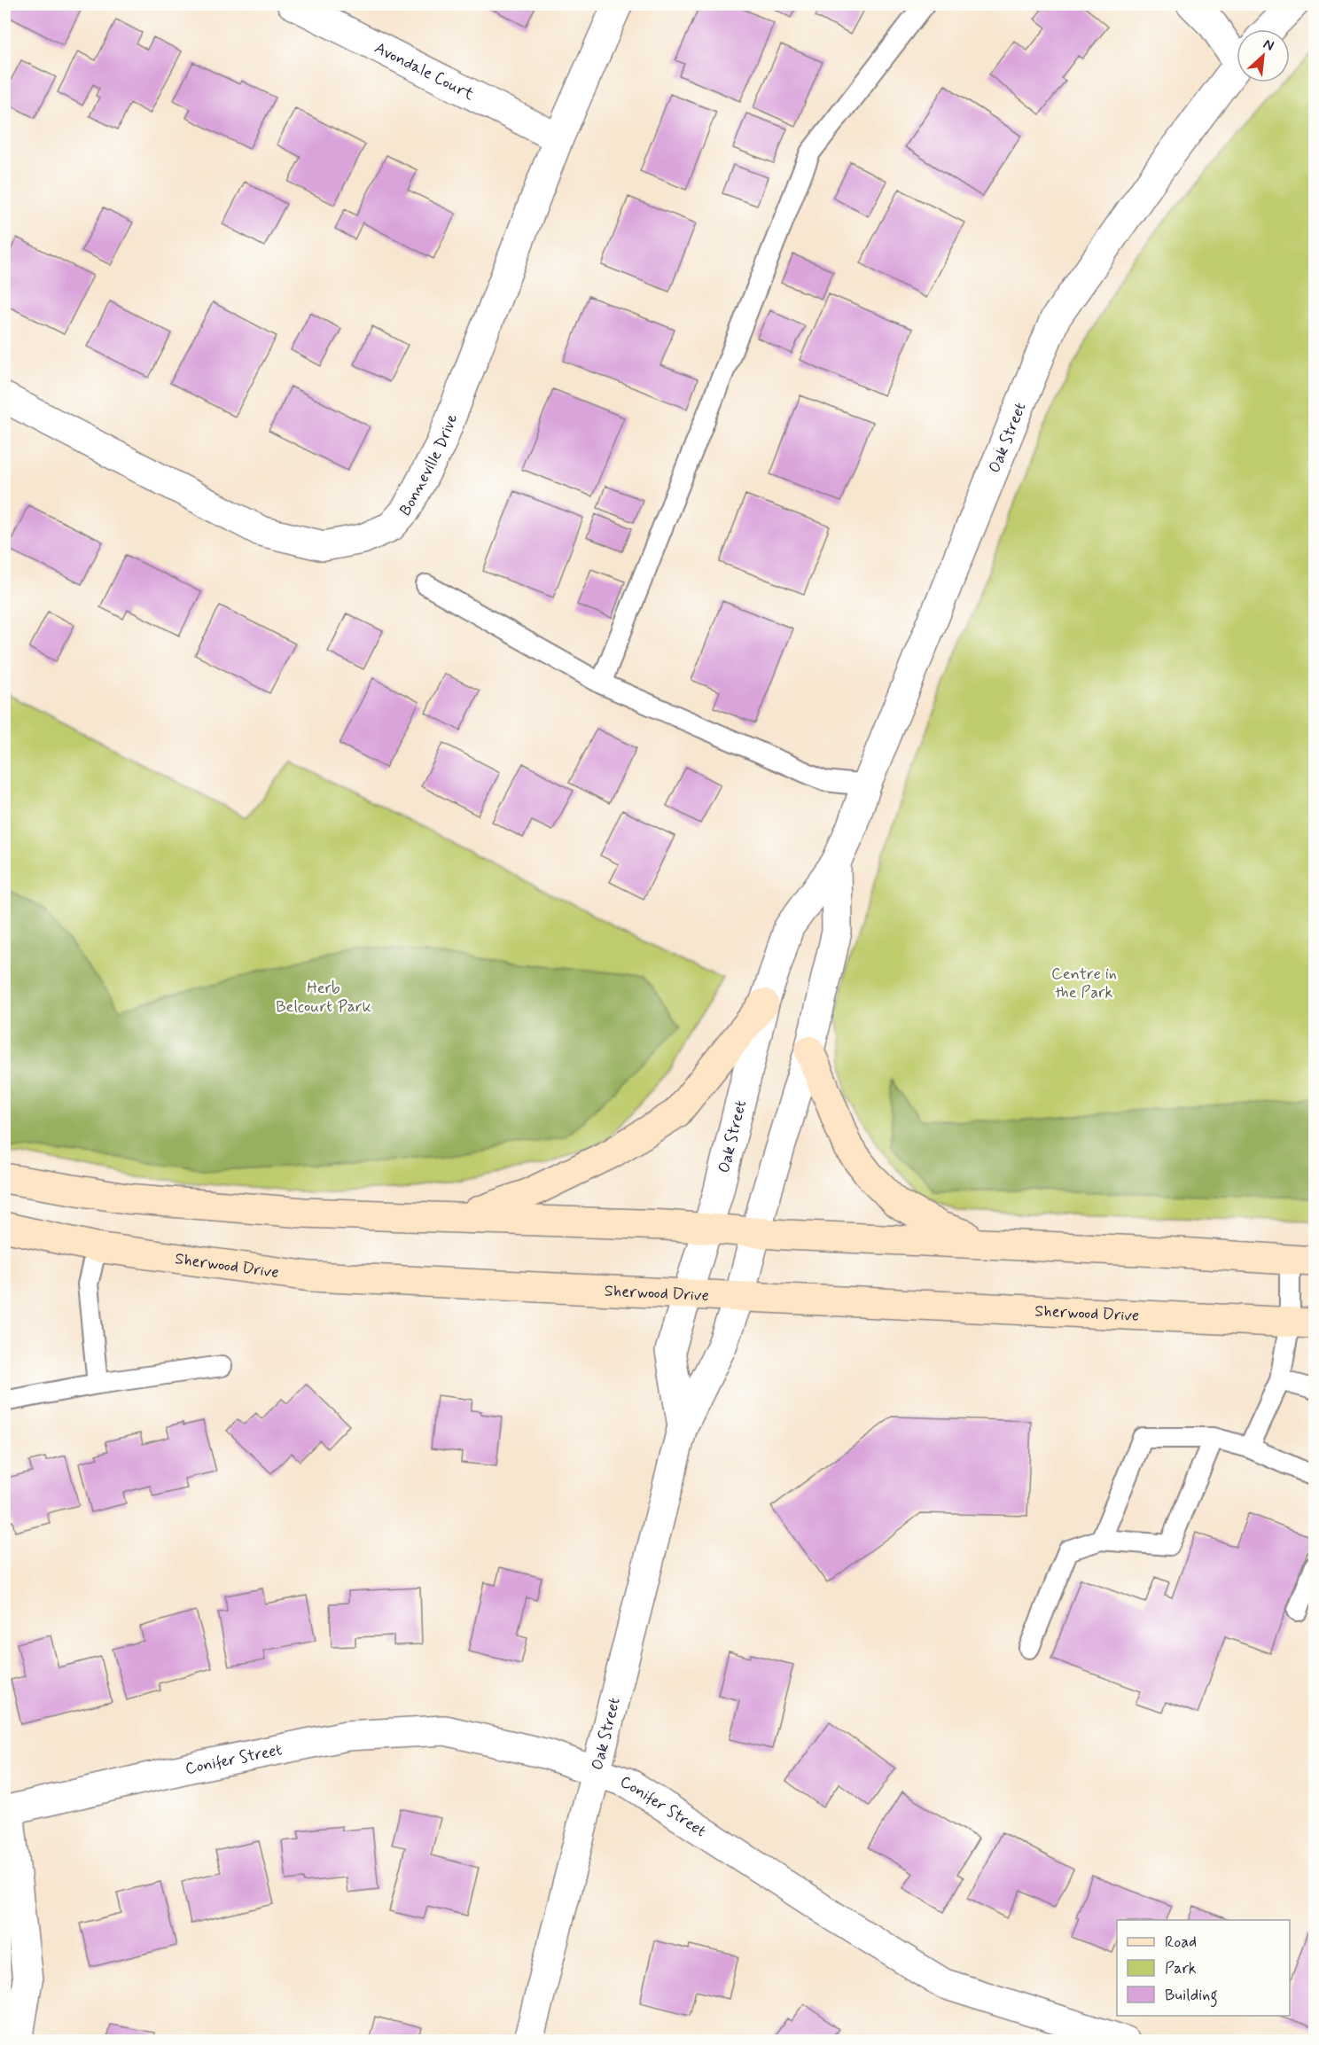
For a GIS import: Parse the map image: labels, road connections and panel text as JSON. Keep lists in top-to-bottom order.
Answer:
{
  "streets": {
    "main road": ["Sherwood Drive"],
    "street": [
      "Avondale Court",
      "Oak Street",
      "Bonneville Drive",
      "Conifer Street"
    ]
  },
  "crossings": [
    ["Avondale Court", "Bonneville Drive"],
    ["Oak Street", "Sherwood Drive"],
    ["Oak Street", "Conifer Street"]
  ],
  "parks": ["Centre in the Park", "Herb Belcourt Park"],
  "legend": ["Road", "Park", "Building"],
  "north": "top right"
}
